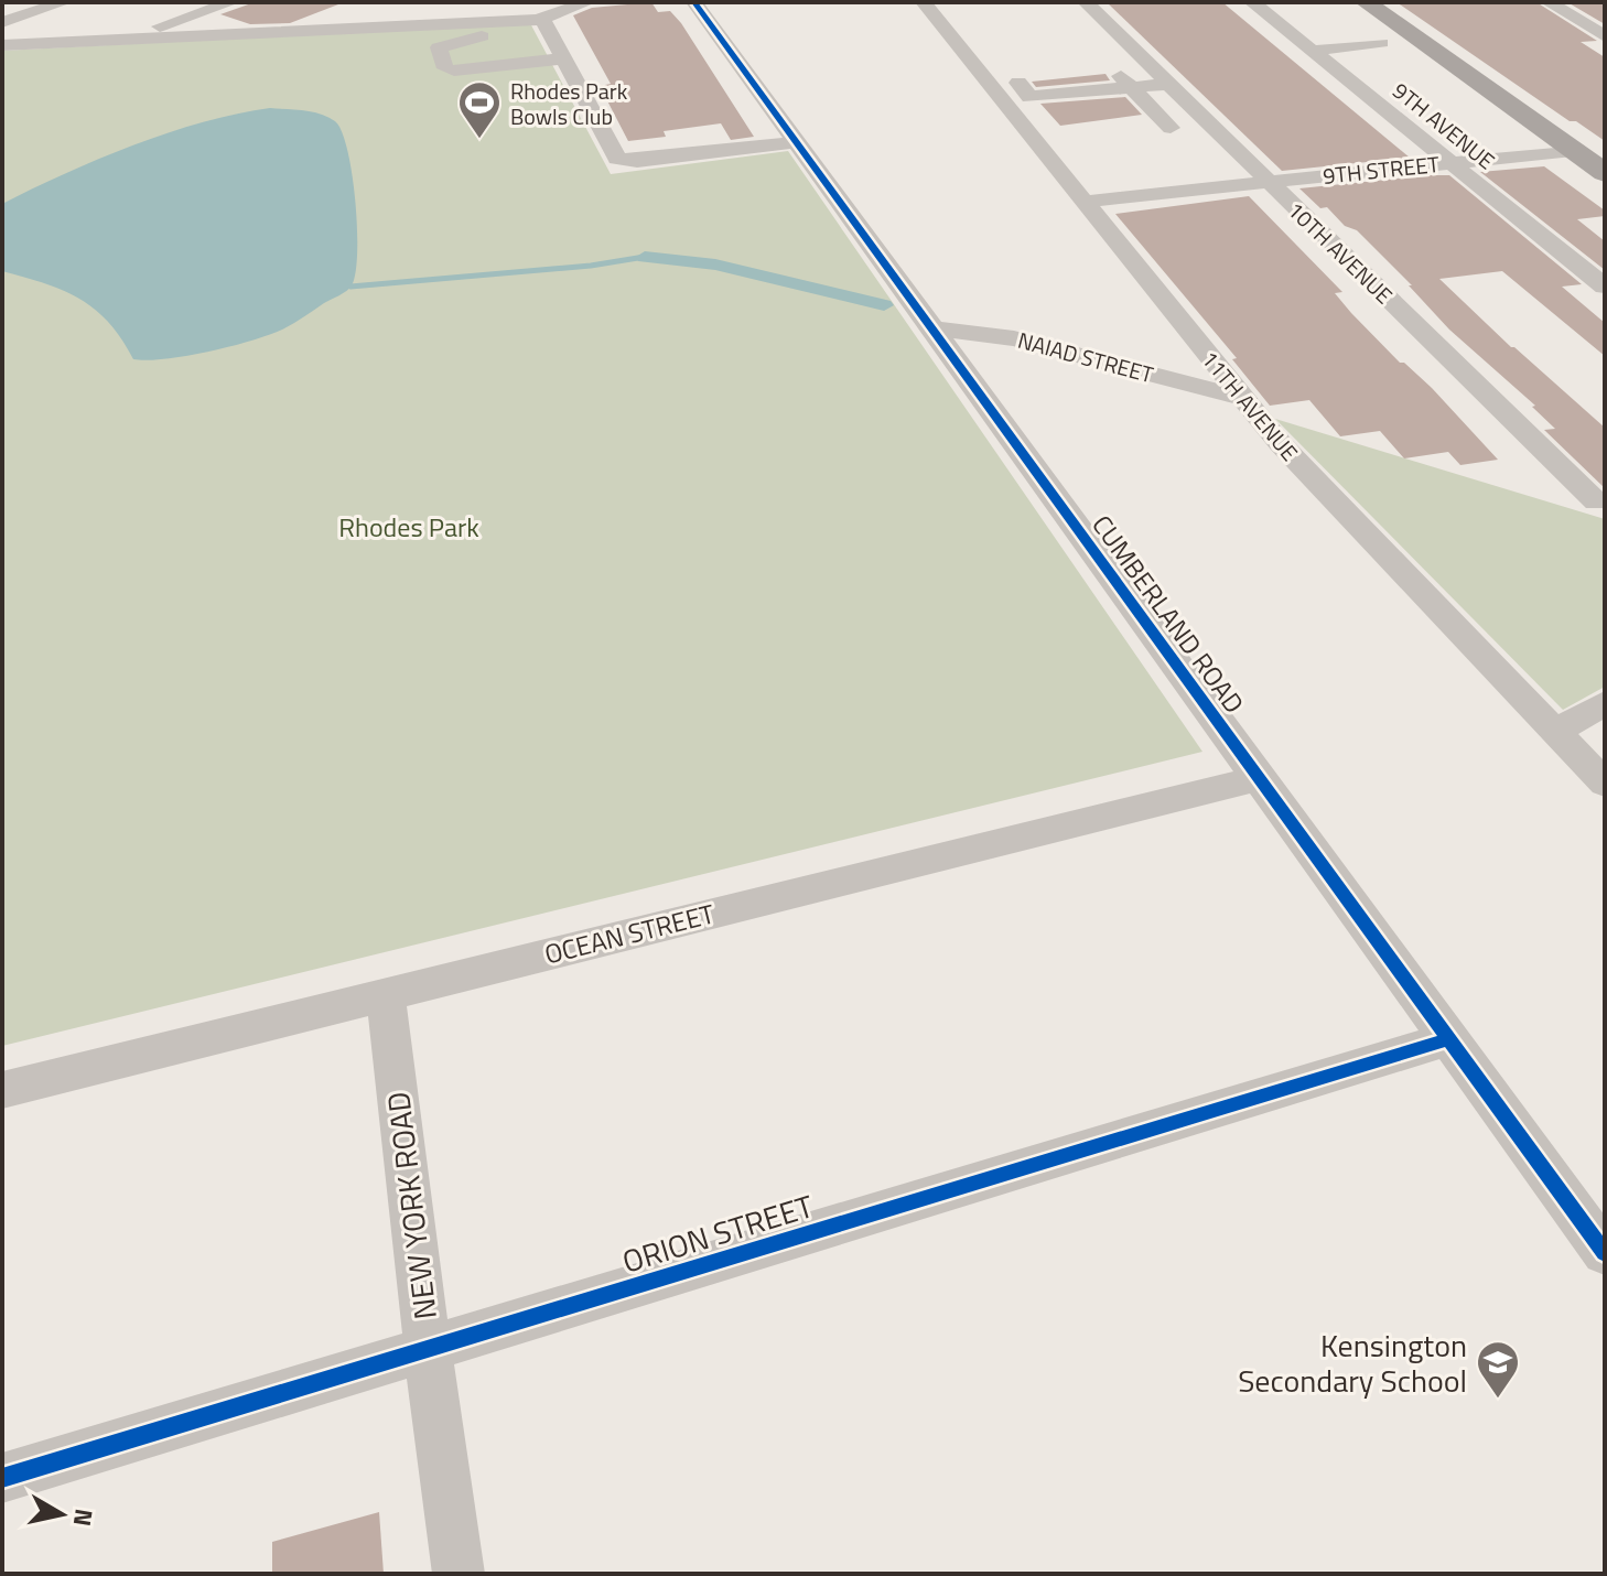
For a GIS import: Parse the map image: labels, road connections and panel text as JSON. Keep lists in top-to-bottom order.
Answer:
{
  "streets": {
    "street": [
      "9TH AVENUE",
      "9TH STREET",
      "10TH AVENUE",
      "NAIAD STREET",
      "11TH AVENUE",
      "CUMBERLAND ROAD",
      "OCEAN STREET",
      "NEW YORK ROAD",
      "ORION STREET"
    ]
  },
  "crossings": [
    ["9TH AVENUE", "9TH STREET"],
    ["9TH STREET", "10TH AVENUE"],
    ["9TH STREET", "11TH AVENUE"],
    ["NAIAD STREET", "11TH AVENUE"],
    ["NAIAD STREET", "CUMBERLAND ROAD"],
    ["CUMBERLAND ROAD", "OCEAN STREET"],
    ["CUMBERLAND ROAD", "ORION STREET"],
    ["OCEAN STREET", "NEW YORK ROAD"],
    ["NEW YORK ROAD", "ORION STREET"]
  ],
  "parks": ["Rhodes Park"],
  "places": {
    "sports": ["Rhodes Park Bowls Club"],
    "school or university": ["Kensington Secondary School"]
  },
  "north": "right"
}
